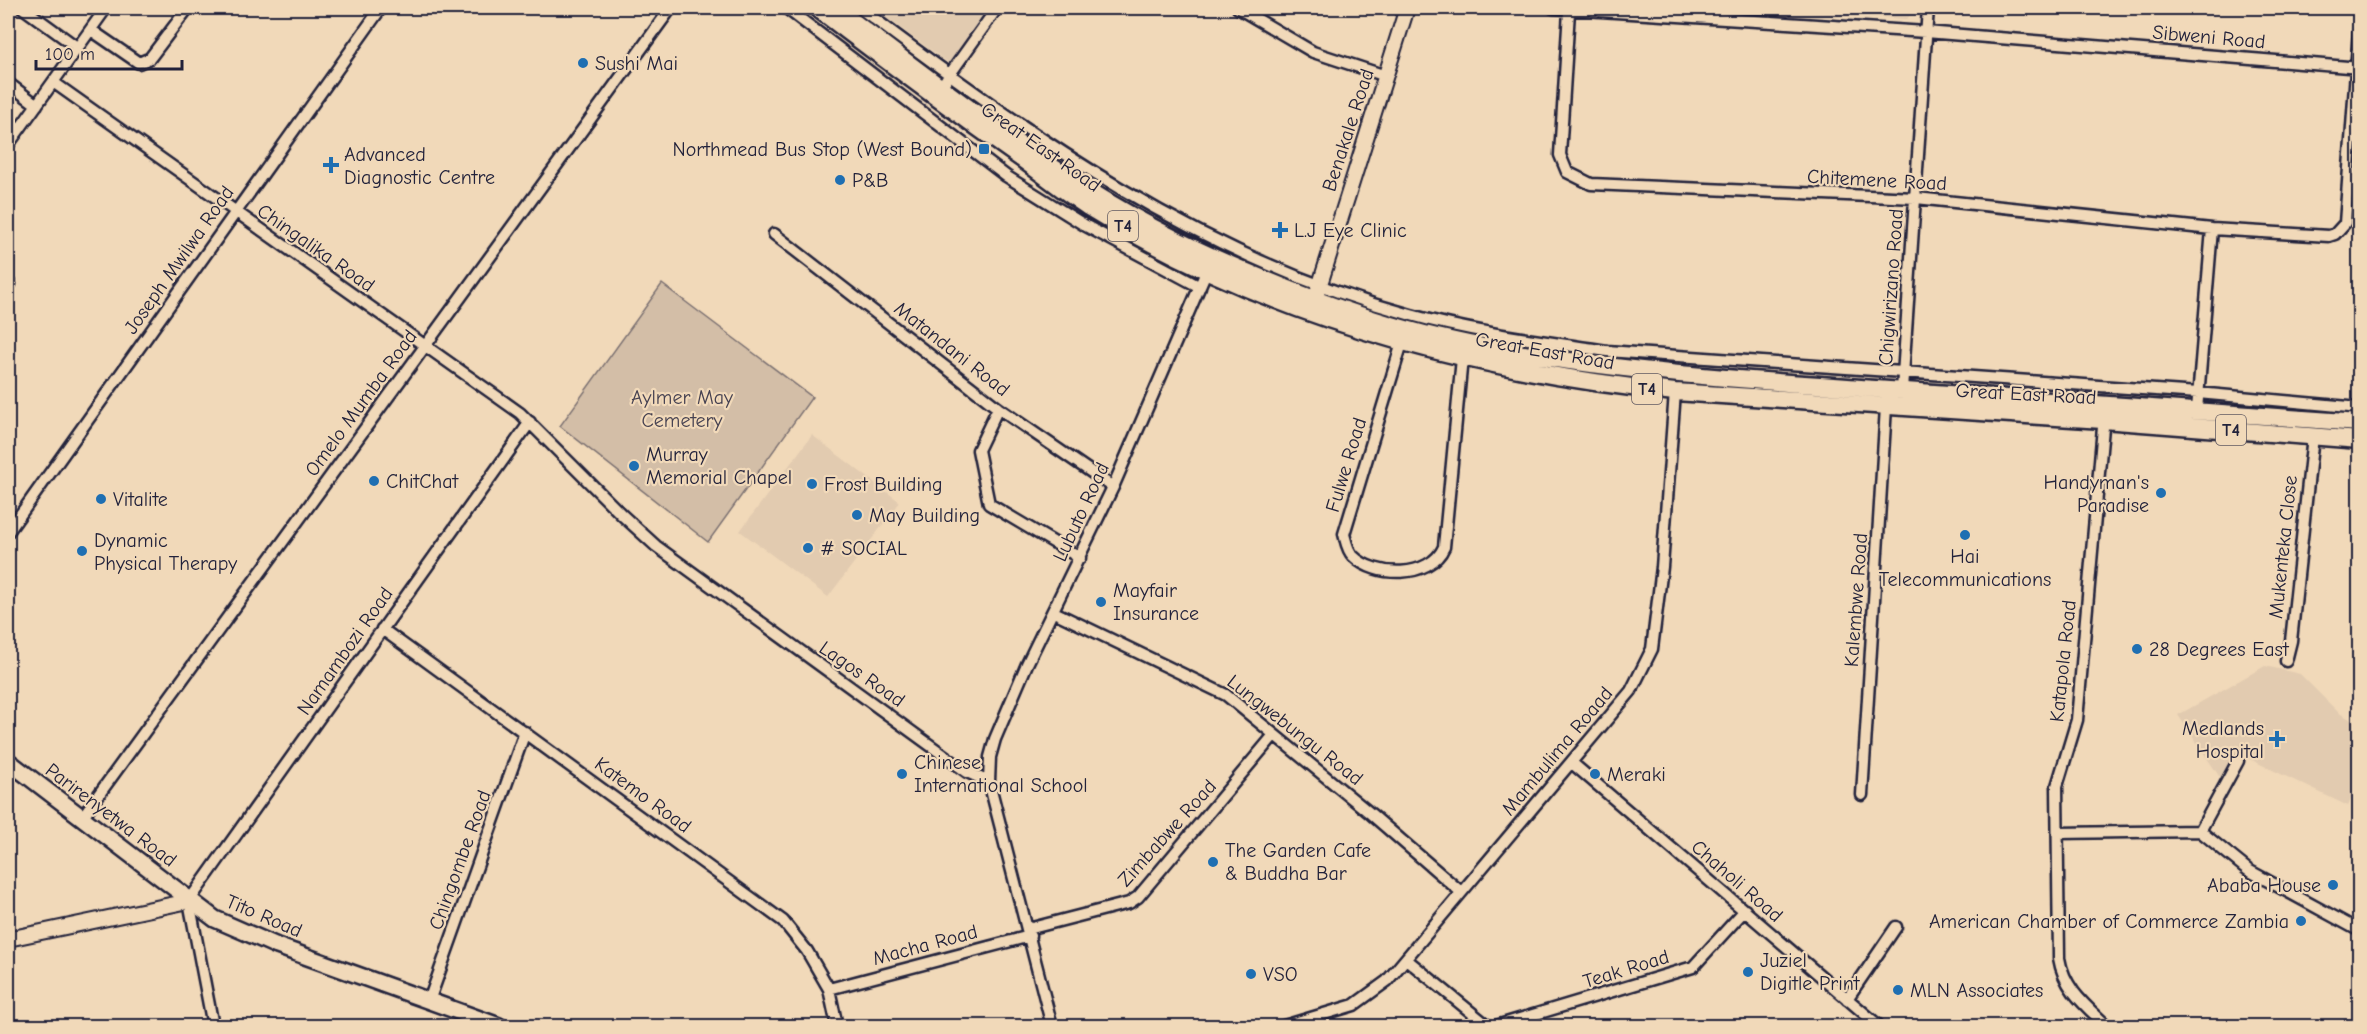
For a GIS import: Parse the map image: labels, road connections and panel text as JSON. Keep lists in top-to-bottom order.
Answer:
{
  "streets": {
    "main road": [
      "Great East Road",
      "T4",
      "Parirenyetwa Road",
      "Tito Road"
    ],
    "street": [
      "Sibweni Road",
      "Benakale Road",
      "Chitemene Road",
      "Chingalika Road",
      "Joseph Mwilwa Road",
      "Chigwirizano Road",
      "Matandani Road",
      "Omelo Mumba Road",
      "Fulwe Road",
      "Lubuto Road",
      "Mukenteka Close",
      "Kalembwe Road",
      "Namambozi Road",
      "Katapola Road",
      "Lagos Road",
      "Lungwebungu Road",
      "Mambulima Roaad",
      "Katemo Road",
      "Zimbabwe Road",
      "Chingombe Road",
      "Chaholi Road",
      "Macha Road",
      "Teak Road"
    ]
  },
  "crossings": [
    ["Sibweni Road", "Chitemene Road"],
    ["Sibweni Road", "Chigwirizano Road"],
    ["Benakale Road", "Great East Road"],
    ["Great East Road", "Chigwirizano Road"],
    ["Great East Road", "Fulwe Road"],
    ["Great East Road", "Lubuto Road"],
    ["Great East Road", "Mukenteka Close"],
    ["Great East Road", "Kalembwe Road"],
    ["Great East Road", "Katapola Road"],
    ["Great East Road", "Mambulima Roaad"],
    ["Chitemene Road", "Chigwirizano Road"],
    ["Chingalika Road", "Joseph Mwilwa Road"],
    ["Chingalika Road", "Omelo Mumba Road"],
    ["Chingalika Road", "Namambozi Road"],
    ["Chingalika Road", "Lagos Road"],
    ["Matandani Road", "Lubuto Road"],
    ["Omelo Mumba Road", "Parirenyetwa Road"],
    ["Lubuto Road", "Lagos Road"],
    ["Lubuto Road", "Lungwebungu Road"],
    ["Namambozi Road", "Lagos Road"],
    ["Namambozi Road", "Katemo Road"],
    ["Namambozi Road", "Parirenyetwa Road"],
    ["Namambozi Road", "Tito Road"],
    ["Lungwebungu Road", "Mambulima Roaad"],
    ["Lungwebungu Road", "Zimbabwe Road"],
    ["Mambulima Roaad", "Chaholi Road"],
    ["Katemo Road", "Chingombe Road"],
    ["Katemo Road", "Macha Road"],
    ["Parirenyetwa Road", "Tito Road"],
    ["Zimbabwe Road", "Macha Road"],
    ["Chingombe Road", "Tito Road"],
    ["Chaholi Road", "Teak Road"]
  ],
  "parks": ["Aylmer May Cemetery"],
  "places": {
    "other": [
      "Sushi Mai",
      "P&B",
      "Murray Memorial Chapel",
      "ChitChat",
      "Frost Building",
      "Handyman's Paradise",
      "Vitalite",
      "May Building",
      "Hai Telecommunications",
      "# SOCIAL",
      "Dynamic Physical Therapy",
      "Mayfair Insurance",
      "28 Degrees East",
      "Chinese International School",
      "Meraki",
      "The Garden Cafe & Buddha Bar",
      "Ababa House",
      "American Chamber of Commerce Zambia",
      "Juziel Digitle Print",
      "VSO",
      "MLN Associates"
    ],
    "transit": ["Northmead Bus Stop (West Bound)"],
    "health": ["Advanced Diagnostic Centre", "L.J Eye Clinic", "Medlands Hospital"]
  },
  "scale_bar": "100 m"
}
